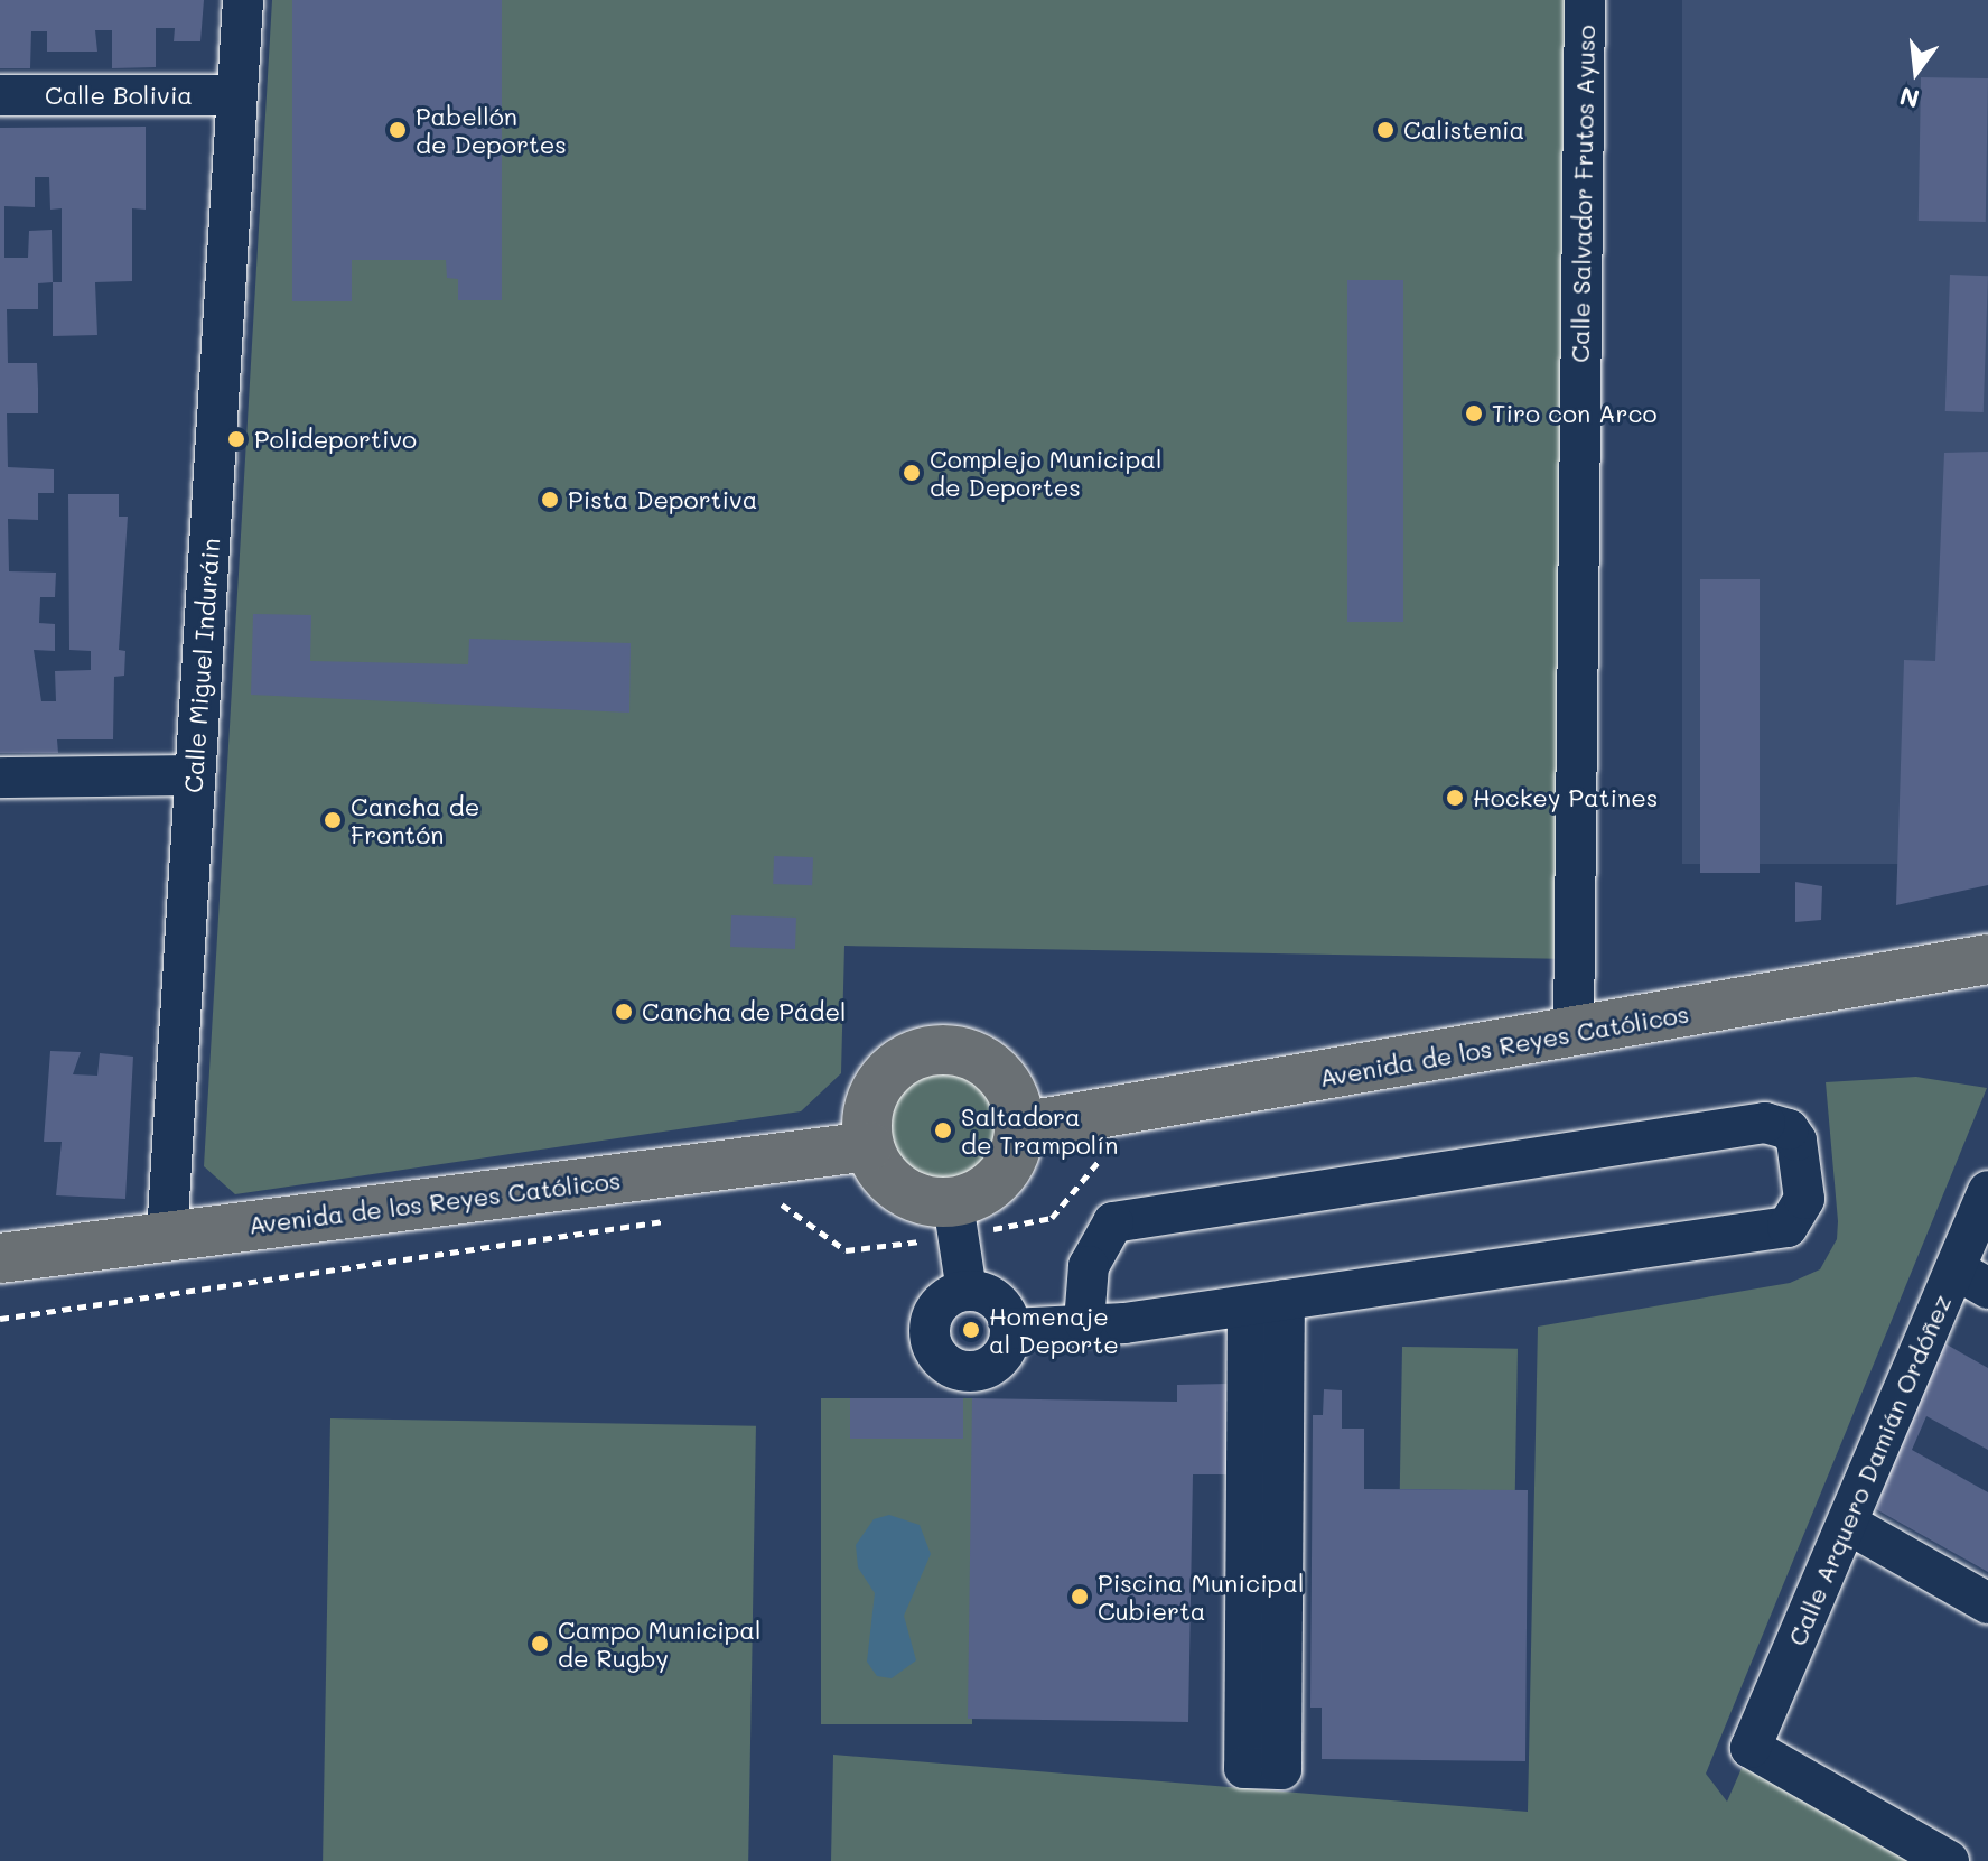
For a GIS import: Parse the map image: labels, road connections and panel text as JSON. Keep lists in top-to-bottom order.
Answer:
{
  "streets": {
    "main road": ["Avenida de los Reyes Católicos"],
    "street": [
      "Calle Bolivia",
      "Calle Salvador Frutos Ayuso",
      "Calle Miguel Induráin",
      "Calle Arquero Damián Ordóñez"
    ]
  },
  "crossings": [
    ["Calle Bolivia", "Calle Miguel Induráin"],
    ["Calle Salvador Frutos Ayuso", "Avenida de los Reyes Católicos"],
    ["Calle Miguel Induráin", "Avenida de los Reyes Católicos"]
  ],
  "places": [
    "Pabellón de Deportes",
    "Calistenia",
    "Tiro con Arco",
    "Polideportivo",
    "Complejo Municipal de Deportes",
    "Pista Deportiva",
    "Hockey Patines",
    "Cancha de Frontón",
    "Cancha de Pádel",
    "Saltadora de Trampolín",
    "Homenaje al Deporte",
    "Piscina Municipal Cubierta",
    "Campo Municipal de Rugby"
  ],
  "north": "bottom"
}
